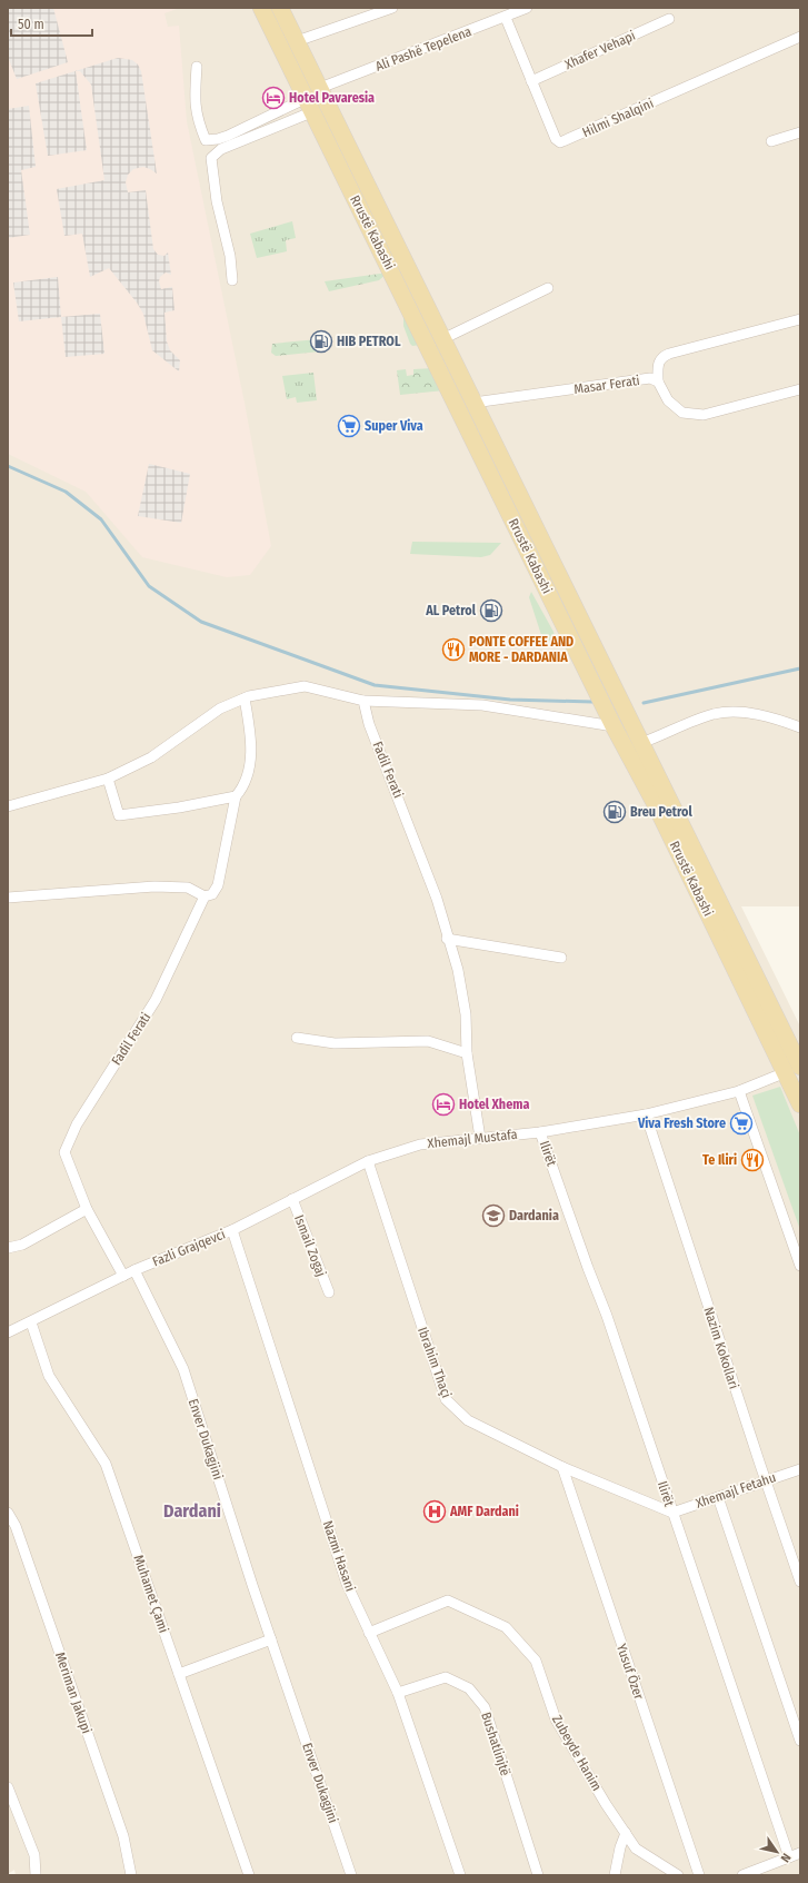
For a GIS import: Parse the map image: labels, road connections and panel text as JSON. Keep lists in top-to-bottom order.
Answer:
{
  "streets": {
    "main road": ["Rrustë Kabashi"],
    "street": [
      "Ali Pashë Tepelena",
      "Xhafer Vehapi",
      "Hilmi Shalqini",
      "Masar Ferati",
      "Fadil Ferati",
      "Xhemajl Mustafa",
      "Ilirët",
      "Ismail Zogaj",
      "Fazli Grajqevci",
      "Nazim Kokollari",
      "Ibrahim Thaçi",
      "Enver Dukagjini",
      "Xhemajl Fetahu",
      "Nazmi Hasani",
      "Muhamet Çami",
      "Yusuf Özer",
      "Meriman Jakupi",
      "Bushatlinjtë",
      "Zubeyde Hanim"
    ]
  },
  "crossings": [
    ["Ali Pashë Tepelena", "Hilmi Shalqini"],
    ["Ali Pashë Tepelena", "Rrustë Kabashi"],
    ["Xhafer Vehapi", "Hilmi Shalqini"],
    ["Rrustë Kabashi", "Masar Ferati"],
    ["Rrustë Kabashi", "Xhemajl Mustafa"],
    ["Fadil Ferati", "Xhemajl Mustafa"],
    ["Fadil Ferati", "Fazli Grajqevci"],
    ["Xhemajl Mustafa", "Ilirët"],
    ["Xhemajl Mustafa", "Fazli Grajqevci"],
    ["Xhemajl Mustafa", "Nazim Kokollari"],
    ["Xhemajl Mustafa", "Ibrahim Thaçi"],
    ["Ilirët", "Ibrahim Thaçi"],
    ["Ilirët", "Xhemajl Fetahu"],
    ["Ismail Zogaj", "Fazli Grajqevci"],
    ["Fazli Grajqevci", "Ibrahim Thaçi"],
    ["Fazli Grajqevci", "Enver Dukagjini"],
    ["Fazli Grajqevci", "Nazmi Hasani"],
    ["Fazli Grajqevci", "Muhamet Çami"],
    ["Nazim Kokollari", "Xhemajl Fetahu"],
    ["Ibrahim Thaçi", "Xhemajl Fetahu"],
    ["Ibrahim Thaçi", "Yusuf Özer"],
    ["Nazmi Hasani", "Bushatlinjtë"],
    ["Nazmi Hasani", "Zubeyde Hanim"]
  ],
  "districts": ["Dardani"],
  "places": {
    "hotel": ["Hotel Pavaresia", "Hotel Xhema"],
    "fuel station": ["HIB PETROL", "AL Petrol", "Breu Petrol"],
    "supermarket": ["Super Viva", "Viva Fresh Store"],
    "restaurant": ["PONTE COFFEE AND MORE - DARDANIA", "Te Iliri"],
    "school or university": ["Dardania"],
    "hospital": ["AMF Dardani"]
  },
  "scale_bar": "50 m",
  "north": "bottom right"
}
